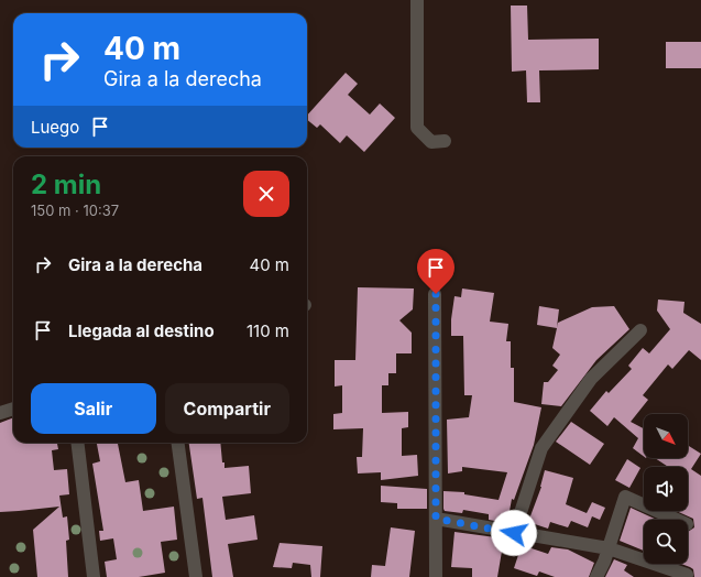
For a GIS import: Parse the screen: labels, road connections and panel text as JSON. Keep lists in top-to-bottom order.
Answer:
{
  "north": "bottom right",
  "page": {
    "turn": ["40 m", "Gira a la derecha"],
    "then": "Luego",
    "heading": ["2 min", "150 m · 10:37"],
    "list": [
      {
        "name": "Gira a la derecha",
        "value": "40 m"
      },
      {
        "name": "Llegada al destino",
        "value": "110 m"
      }
    ],
    "buttons": ["Salir", "Compartir"]
  }
}
